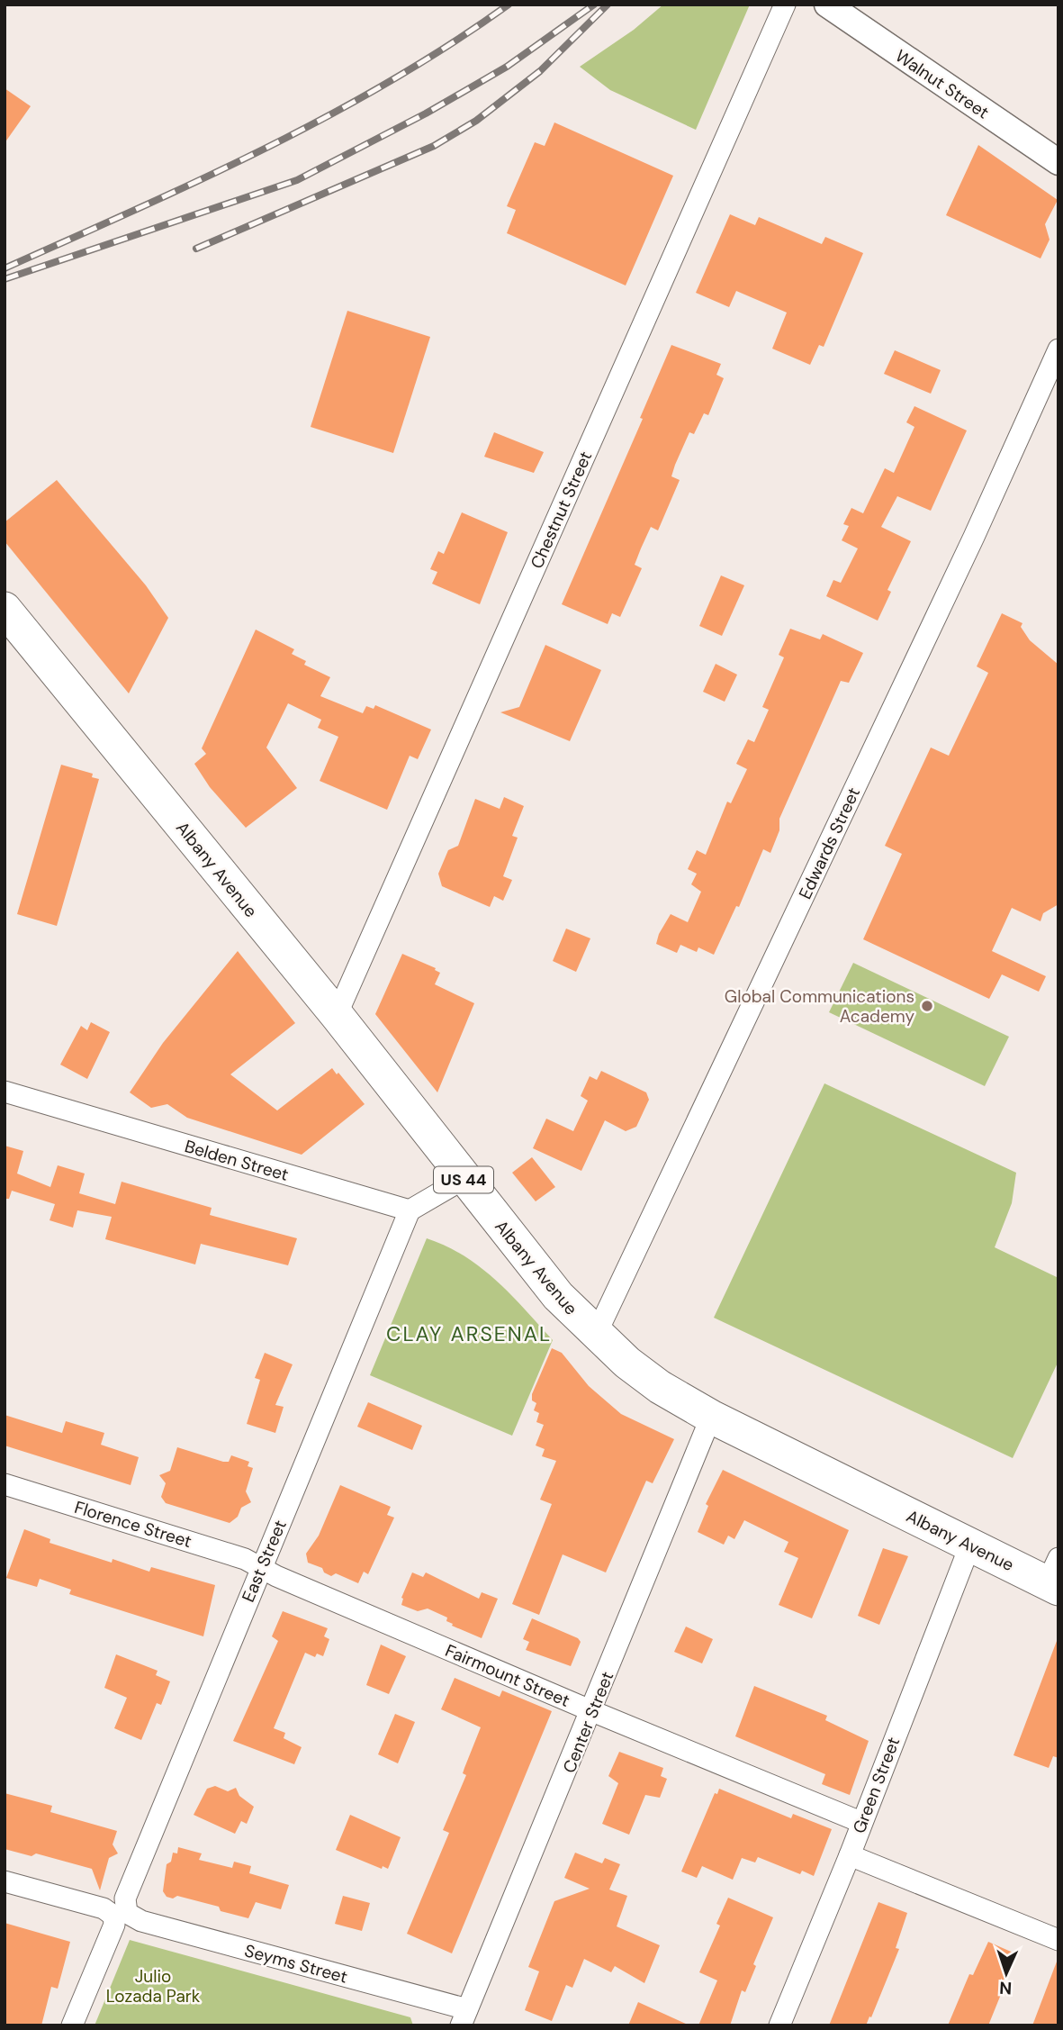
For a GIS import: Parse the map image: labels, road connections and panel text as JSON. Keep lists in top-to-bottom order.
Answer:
{
  "streets": {
    "highway": ["Albany Avenue", "US 44"],
    "street": [
      "Walnut Street",
      "Chestnut Street",
      "Edwards Street",
      "Belden Street",
      "Florence Street",
      "East Street",
      "Fairmount Street",
      "Center Street",
      "Green Street",
      "Seyms Street"
    ]
  },
  "crossings": [
    ["Chestnut Street", "Albany Avenue"],
    ["Edwards Street", "Albany Avenue"],
    ["Albany Avenue", "Center Street"],
    ["Albany Avenue", "Green Street"],
    ["Belden Street", "East Street"],
    ["Florence Street", "East Street"],
    ["Florence Street", "Fairmount Street"],
    ["East Street", "Fairmount Street"],
    ["East Street", "Seyms Street"],
    ["Fairmount Street", "Center Street"],
    ["Fairmount Street", "Green Street"],
    ["Center Street", "Seyms Street"]
  ],
  "districts": ["CLAY ARSENAL"],
  "parks": ["Julio Lozada Park"],
  "places": ["Global Communications Academy"],
  "north": "bottom"
}
